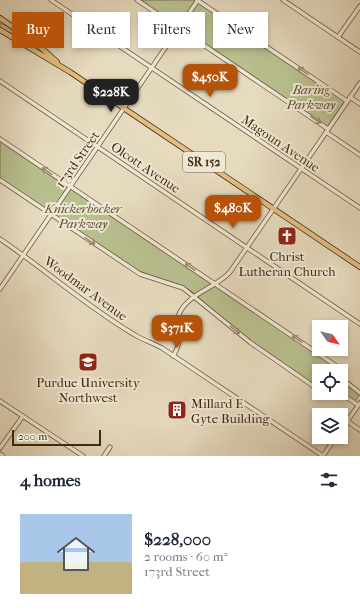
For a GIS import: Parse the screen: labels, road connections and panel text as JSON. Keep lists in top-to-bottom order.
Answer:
{
  "streets": {
    "main road": ["SR 152"],
    "street": [
      "Magoun Avenue",
      "173rd Street",
      "Olcott Avenue",
      "Woodmar Avenue"
    ]
  },
  "crossings": [
    ["Magoun Avenue", "173rd Street"],
    ["173rd Street", "SR 152"],
    ["173rd Street", "Olcott Avenue"],
    ["173rd Street", "Woodmar Avenue"]
  ],
  "parks": ["Baring Parkway", "Knickerbocker Parkway"],
  "places": {
    "church": ["Christ Lutheran Church"],
    "school or university": ["Purdue University Northwest"],
    "building": ["Millard E Gyte Building"]
  },
  "scale_bar": "200 m",
  "north": "bottom right",
  "page": {
    "chip": [
      "Buy",
      "Rent",
      "Filters",
      "New"
    ],
    "price": [
      "$450K",
      "$228K",
      "$480K",
      "$371K"
    ],
    "scale": "200 m",
    "heading": "4 homes",
    "list": [
      {
        "name": "$228,000",
        "note": "2 rooms · 60 m² · 173rd Street"
      }
    ]
  }
}
